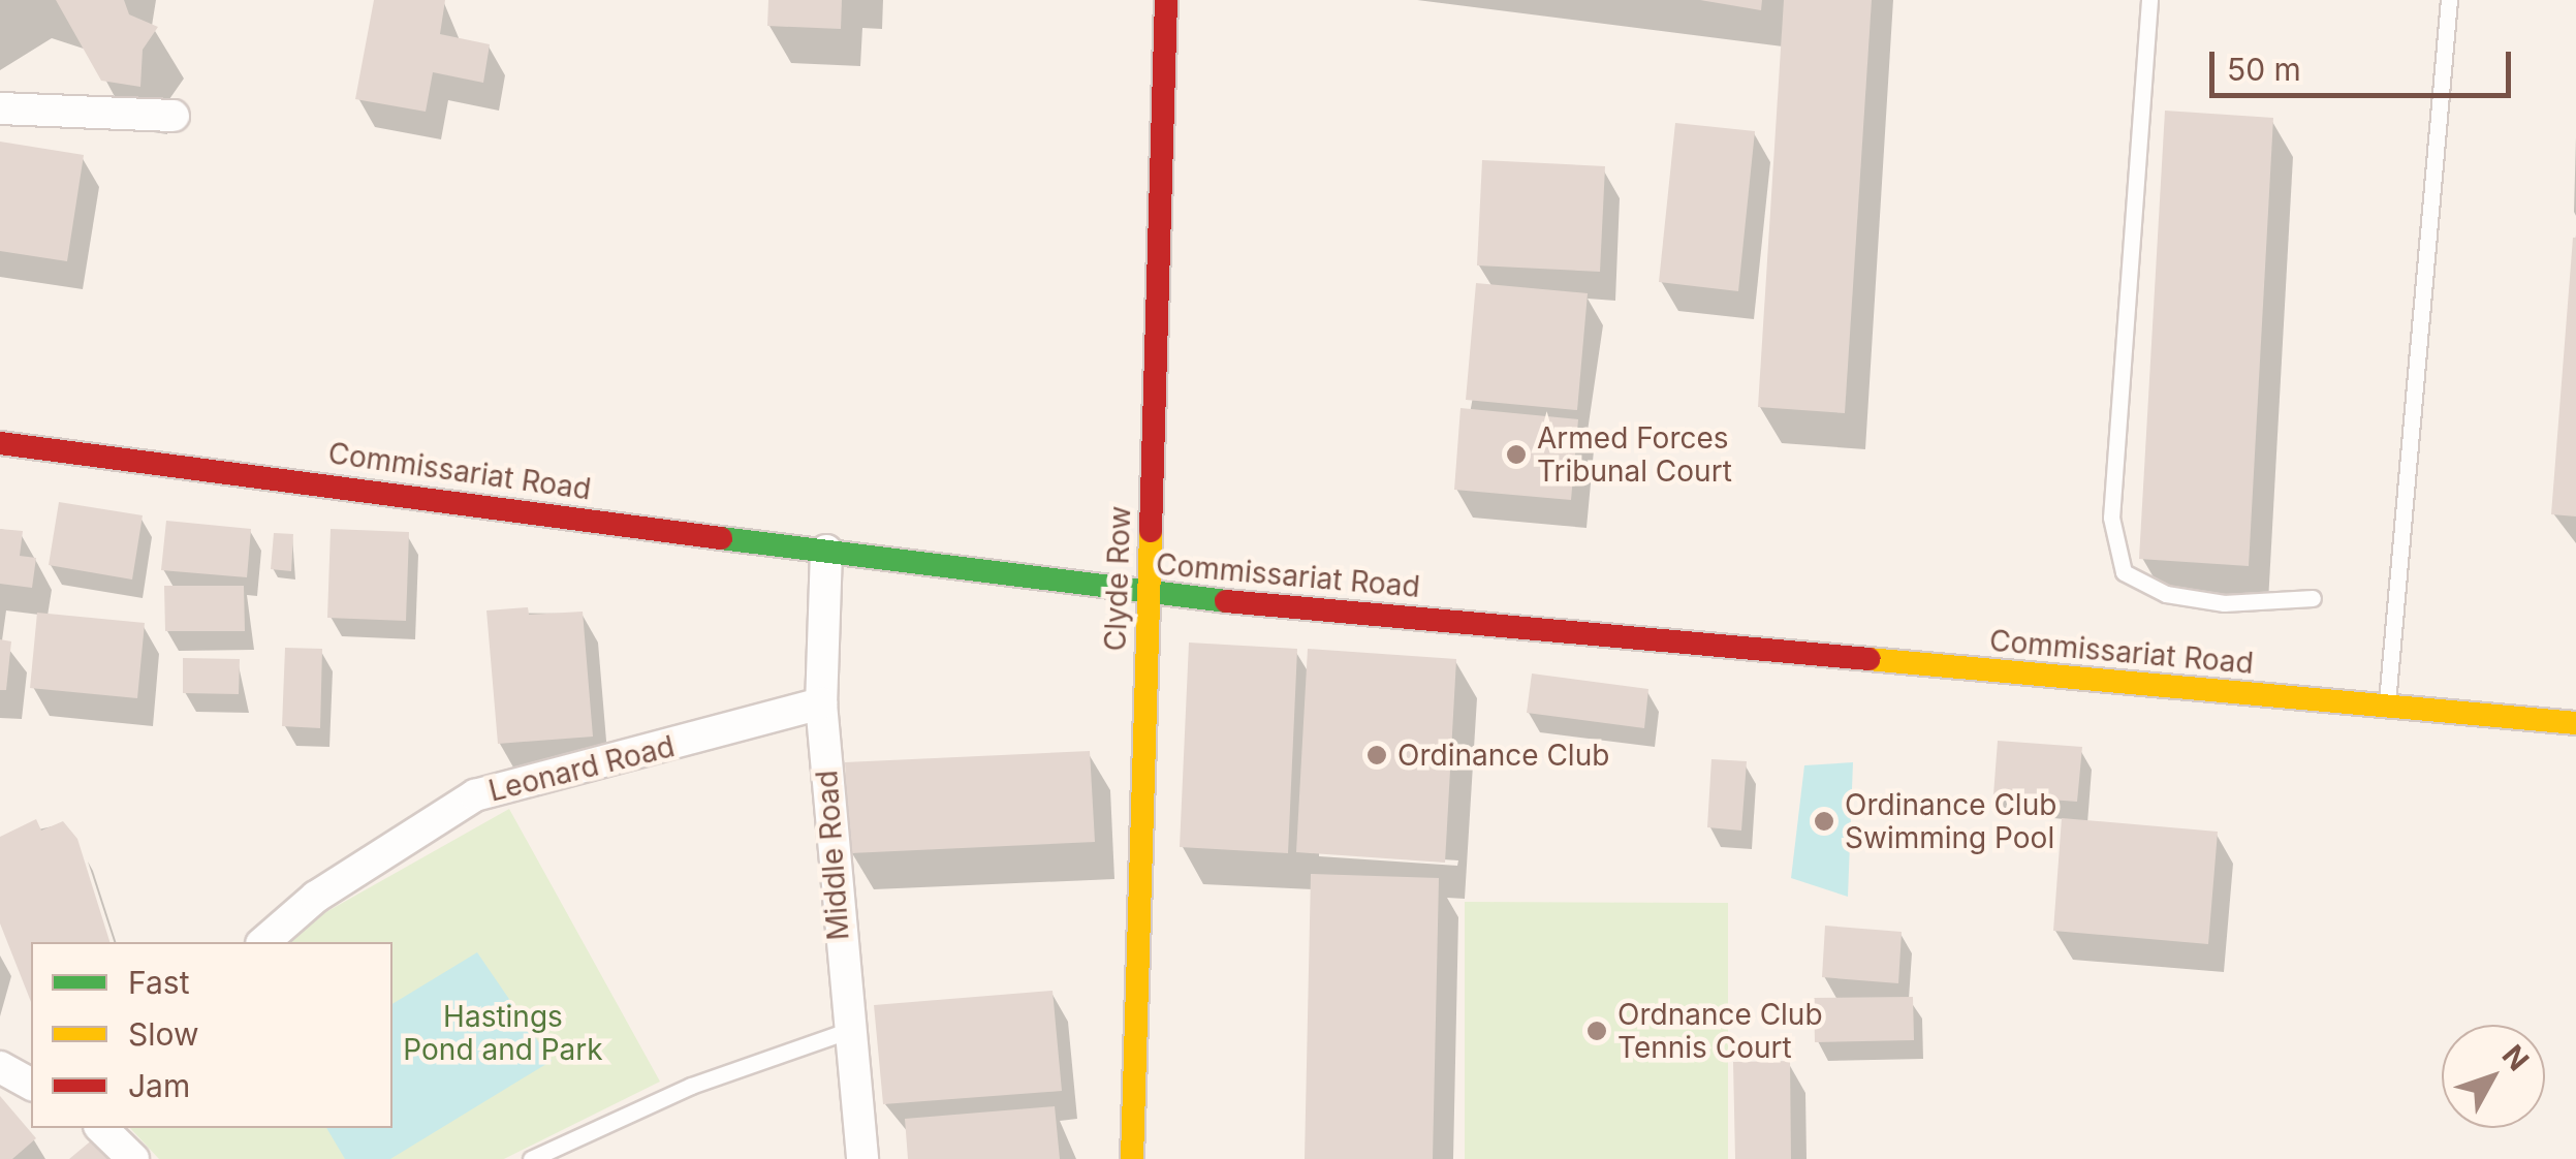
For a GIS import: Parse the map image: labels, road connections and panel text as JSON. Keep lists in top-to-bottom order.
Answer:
{
  "streets": {
    "street": [
      "Commissariat Road",
      "Clyde Row",
      "Leonard Road",
      "Middle Road"
    ]
  },
  "crossings": [
    ["Commissariat Road", "Clyde Row"],
    ["Commissariat Road", "Middle Road"],
    ["Leonard Road", "Middle Road"]
  ],
  "parks": ["Hastings Pond and Park"],
  "places": [
    "Armed Forces Tribunal Court",
    "Ordinance Club",
    "Ordinance Club Swimming Pool",
    "Ordnance Club Tennis Court"
  ],
  "legend": ["Fast", "Slow", "Jam"],
  "scale_bar": "50 m",
  "north": "top right"
}
